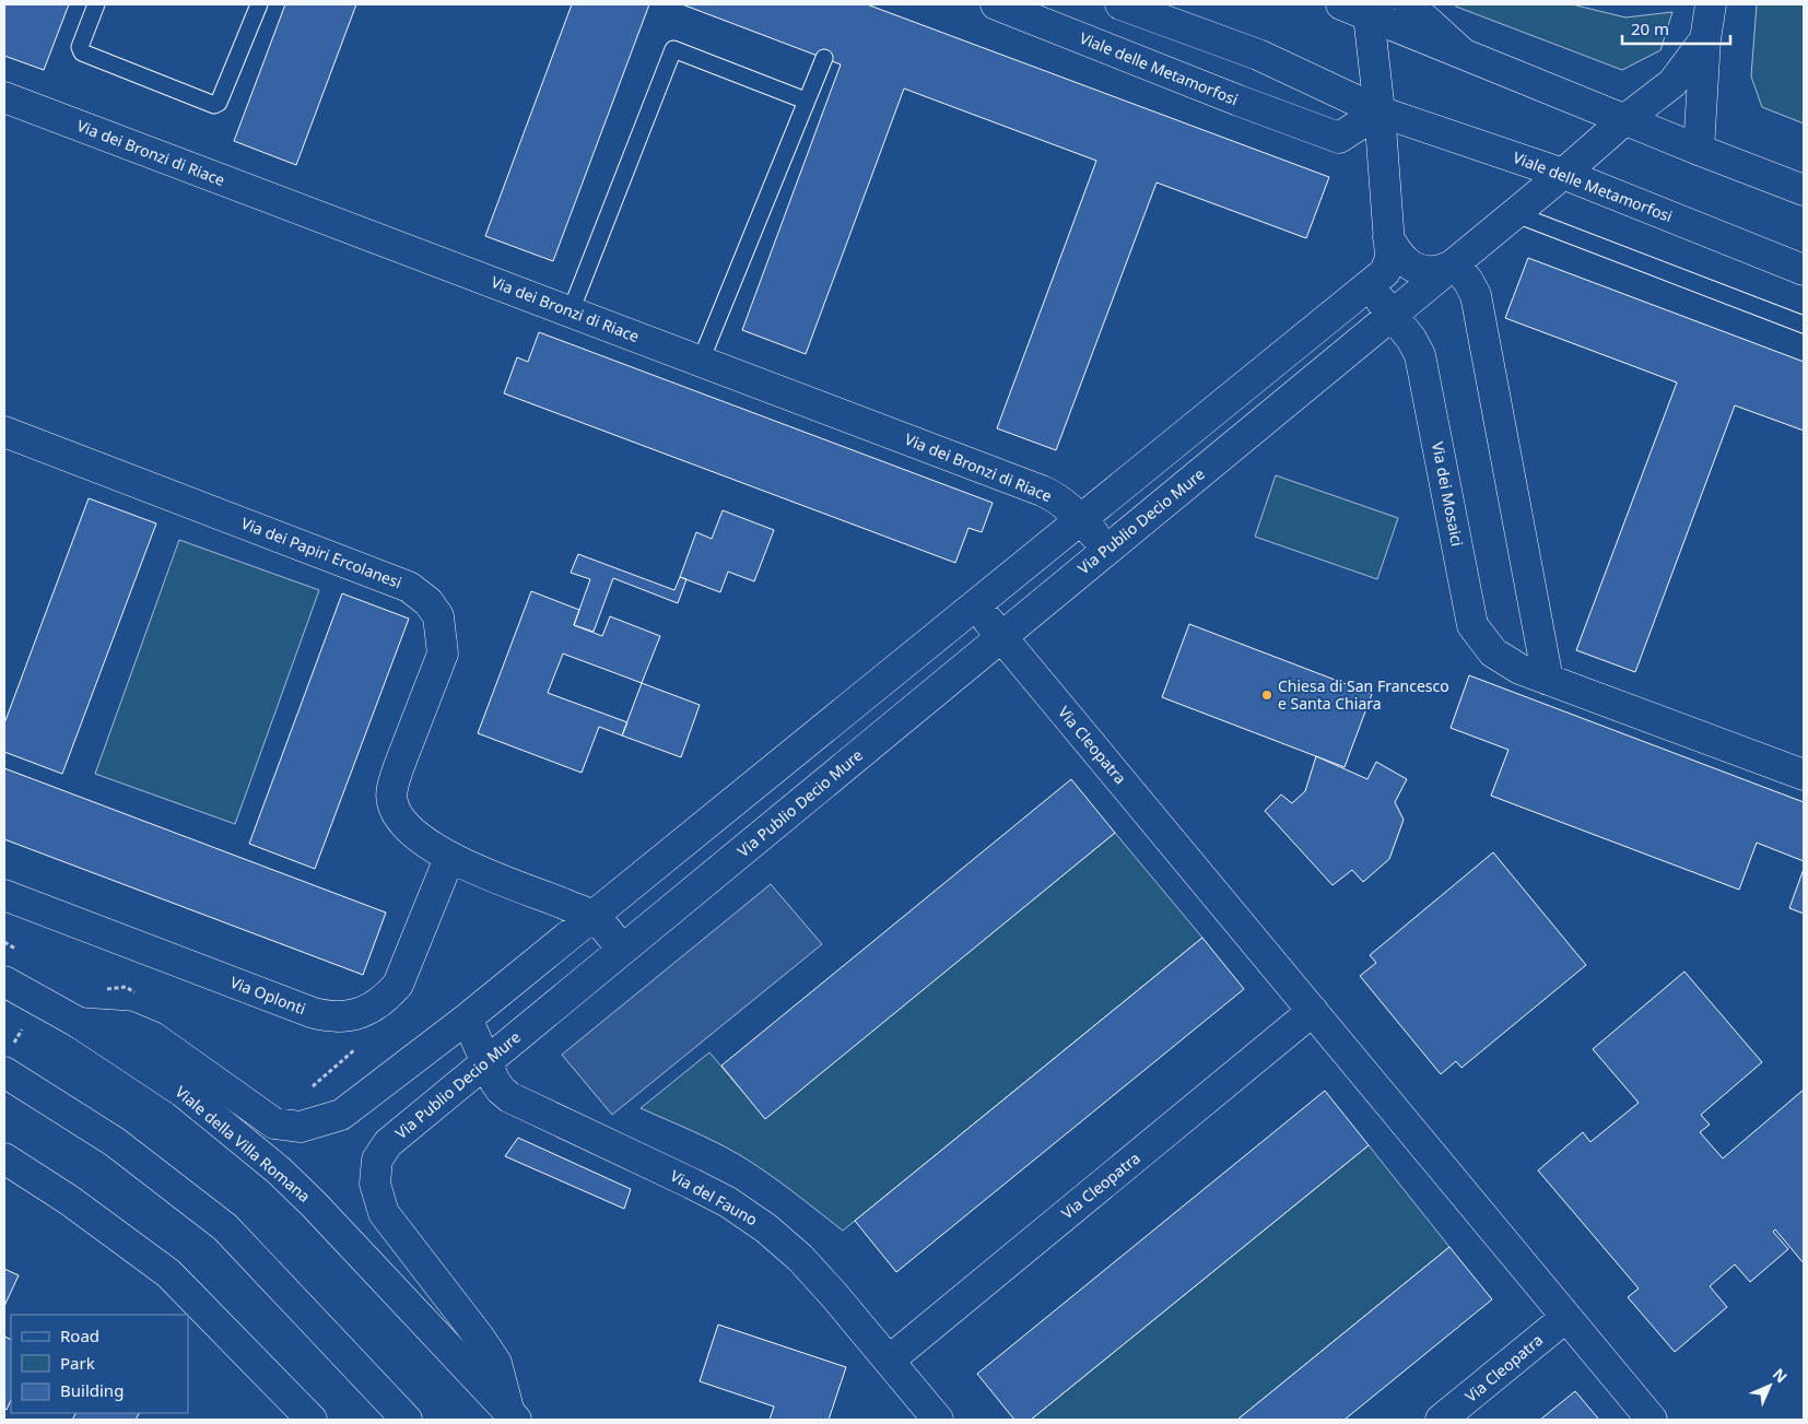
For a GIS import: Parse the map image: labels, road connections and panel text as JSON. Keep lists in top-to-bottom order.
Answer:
{
  "streets": {
    "street": [
      "Viale delle Metamorfosi",
      "Via dei Bronzi di Riace",
      "Via dei Mosaici",
      "Via Publio Decio Mure",
      "Via dei Papiri Ercolanesi",
      "Via Cleopatra",
      "Via Oplonti",
      "Viale della Villa Romana",
      "Via del Fauno"
    ]
  },
  "crossings": [
    ["Viale delle Metamorfosi", "Via Publio Decio Mure"],
    ["Via dei Bronzi di Riace", "Via Publio Decio Mure"],
    ["Via dei Mosaici", "Via Publio Decio Mure"],
    ["Via Publio Decio Mure", "Via dei Papiri Ercolanesi"],
    ["Via Publio Decio Mure", "Via Cleopatra"],
    ["Via Publio Decio Mure", "Viale della Villa Romana"],
    ["Via Publio Decio Mure", "Via del Fauno"],
    ["Via dei Papiri Ercolanesi", "Via Oplonti"],
    ["Via Cleopatra", "Via del Fauno"]
  ],
  "places": ["Chiesa di San Francesco e Santa Chiara"],
  "legend": ["Road", "Park", "Building"],
  "scale_bar": "20 m",
  "north": "top right"
}
